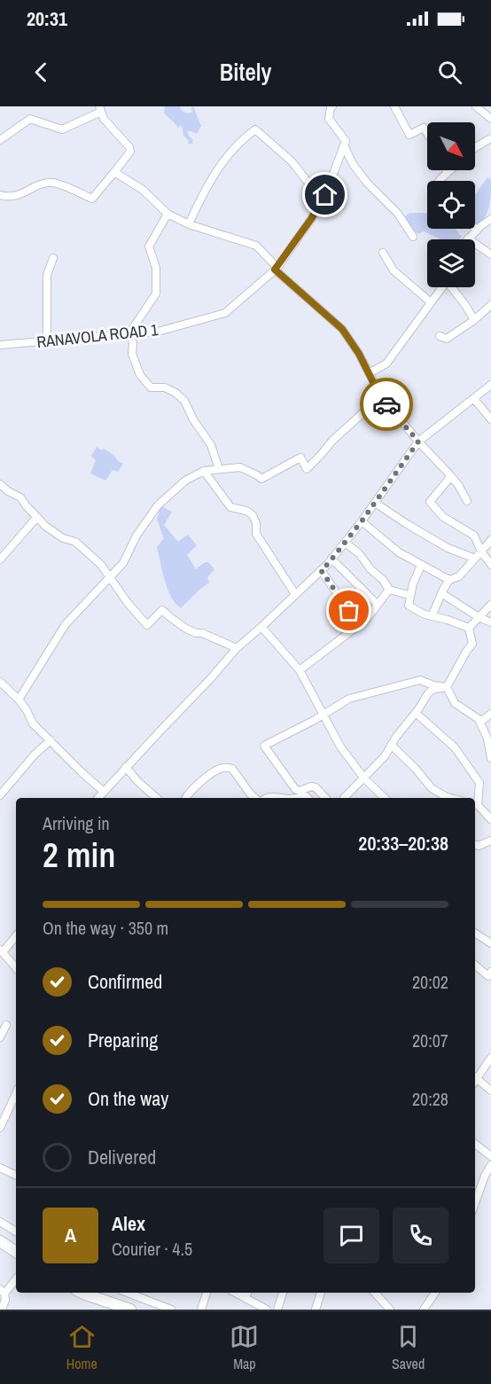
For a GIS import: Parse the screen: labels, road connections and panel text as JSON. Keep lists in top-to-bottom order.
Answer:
{
  "streets": {
    "street": ["RANAVOLA ROAD 1"]
  },
  "north": "bottom right",
  "page": {
    "status": "20:31",
    "header": "Bitely",
    "heading": ["2 min", "Arriving in", "20:33–20:38"],
    "panel": ["Alex", "Courier · 4.5"],
    "bar": "On the way · 350 m",
    "list": [
      ["Confirmed", "20:02"],
      ["Preparing", "20:07"],
      ["On the way", "20:28"],
      "Delivered"
    ],
    "round": "A",
    "tabs": ["Home", "Map", "Saved"]
  }
}
